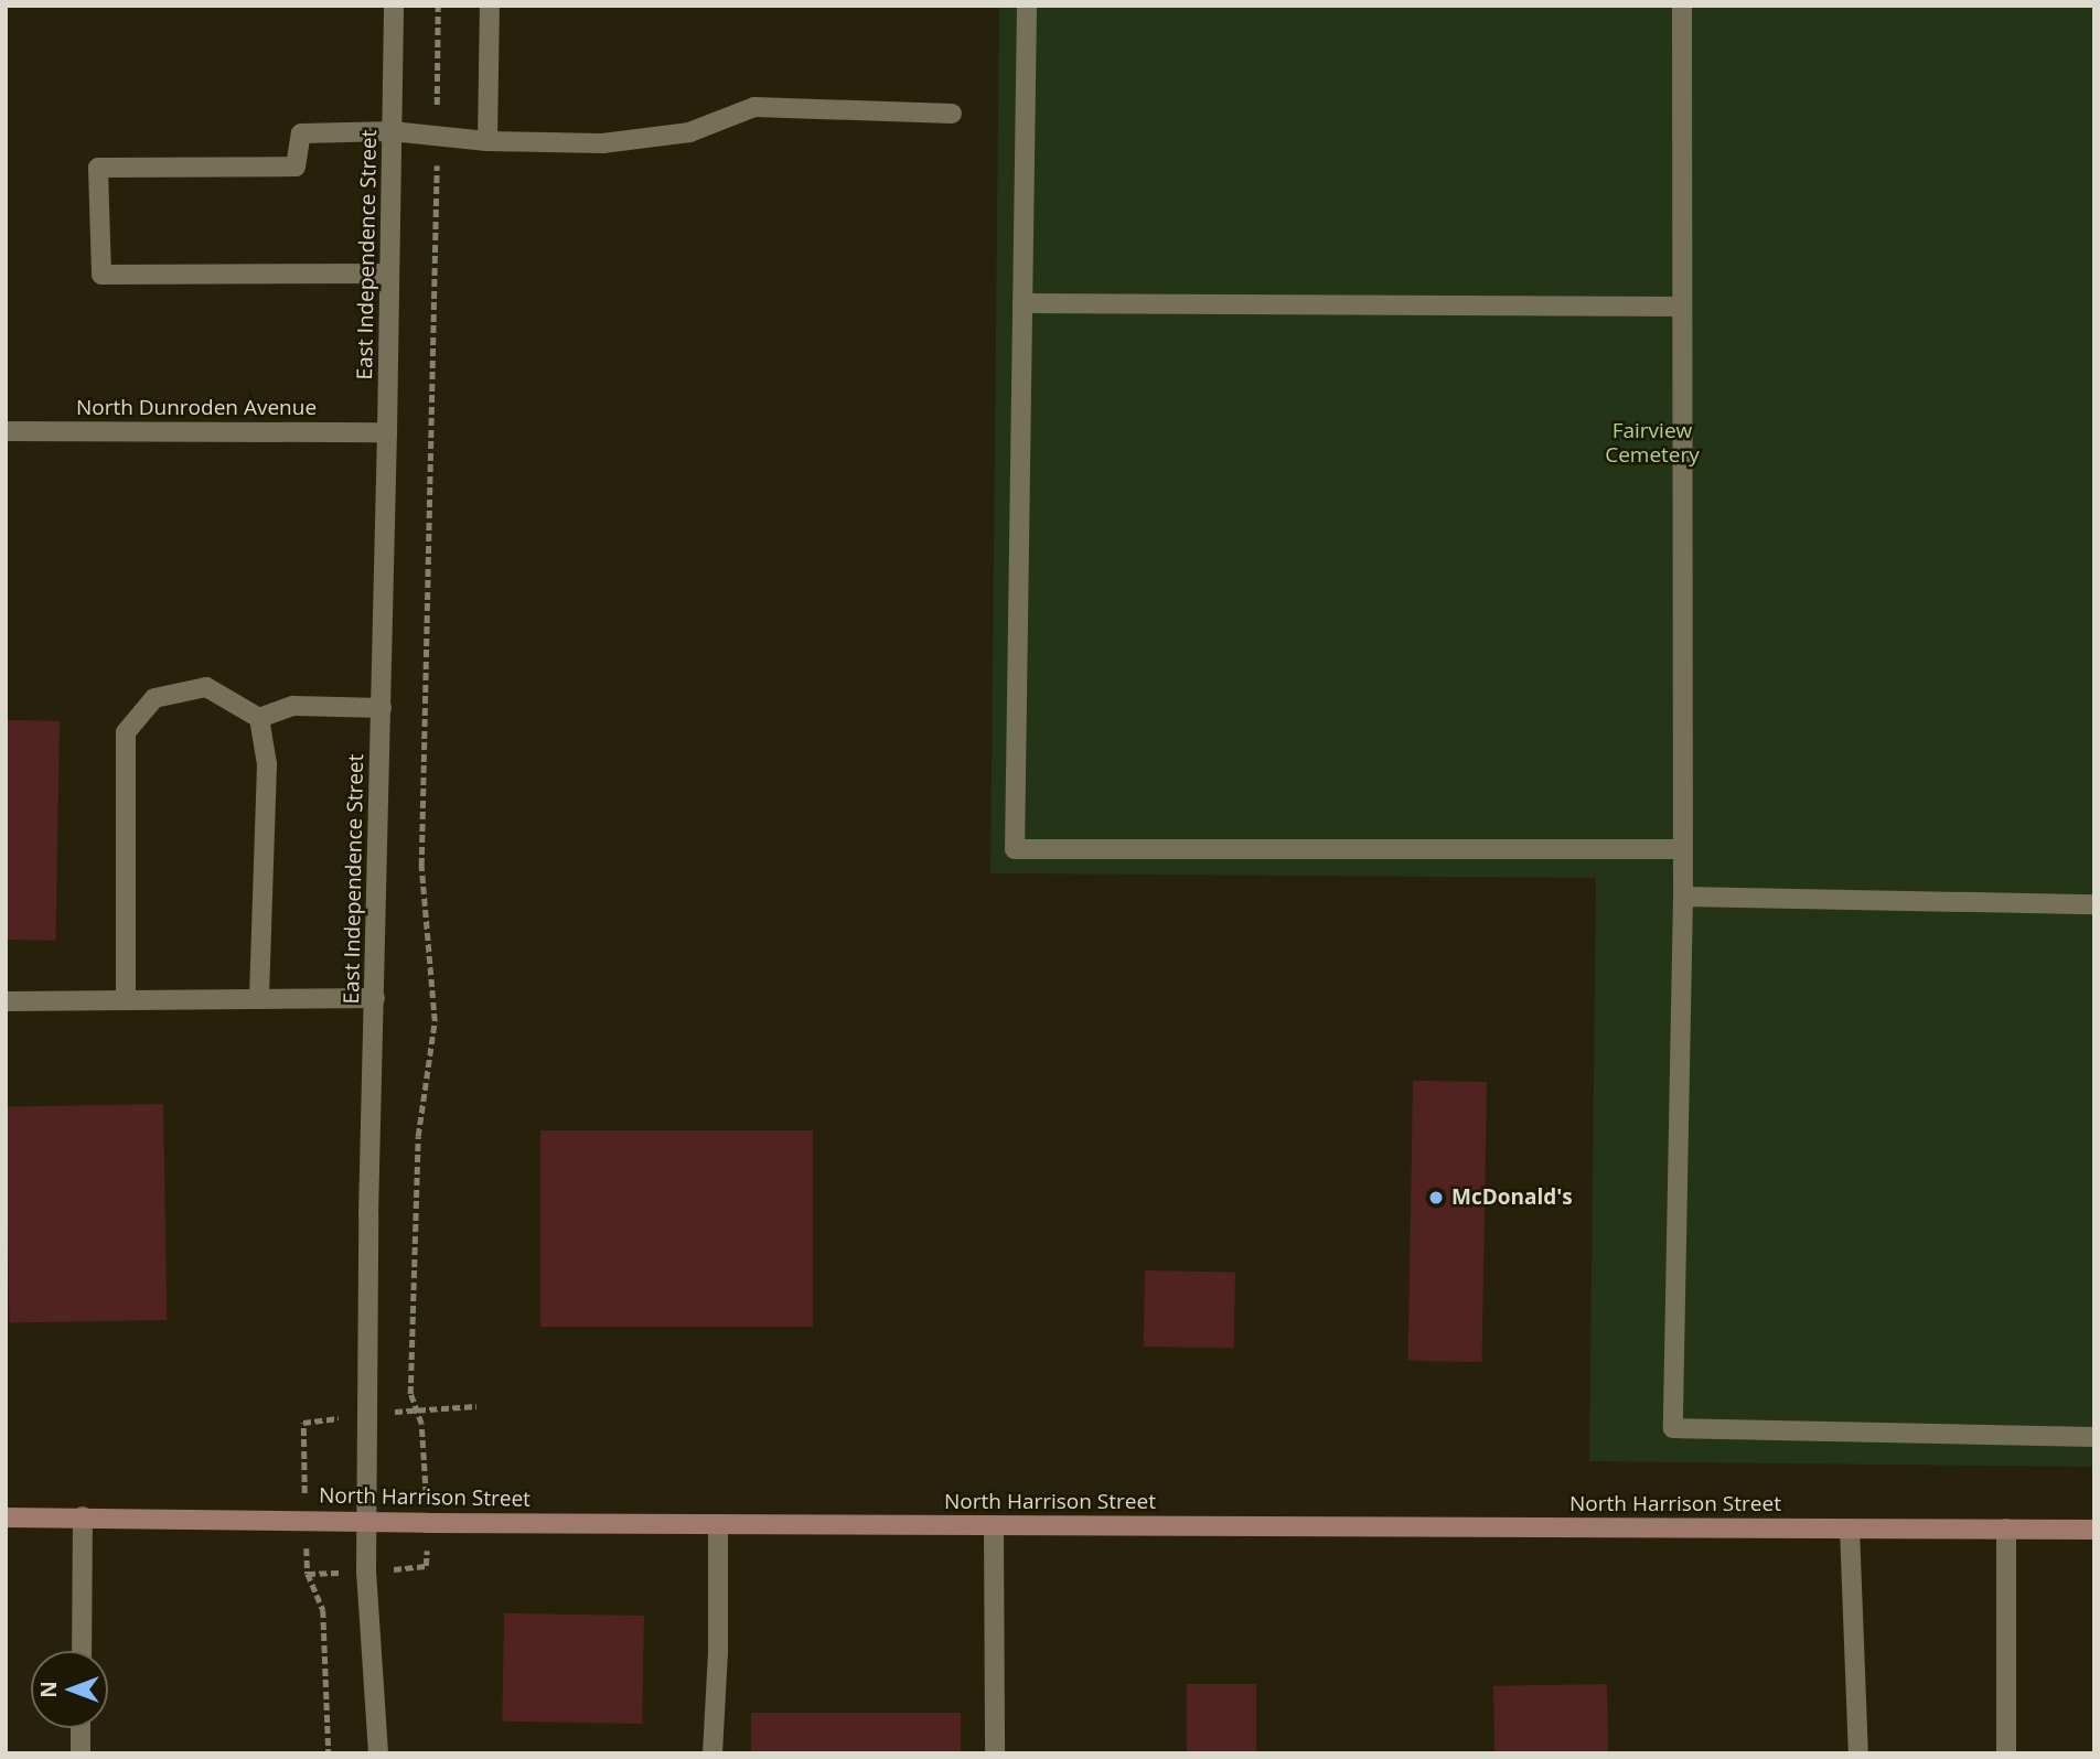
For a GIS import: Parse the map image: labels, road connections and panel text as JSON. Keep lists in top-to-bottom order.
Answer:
{
  "streets": {
    "main road": ["North Harrison Street"],
    "street": ["East Independence Street", "North Dunroden Avenue"]
  },
  "crossings": [
    ["East Independence Street", "North Dunroden Avenue"],
    ["East Independence Street", "North Harrison Street"]
  ],
  "parks": ["Fairview Cemetery"],
  "places": ["McDonald's"],
  "north": "left"
}
